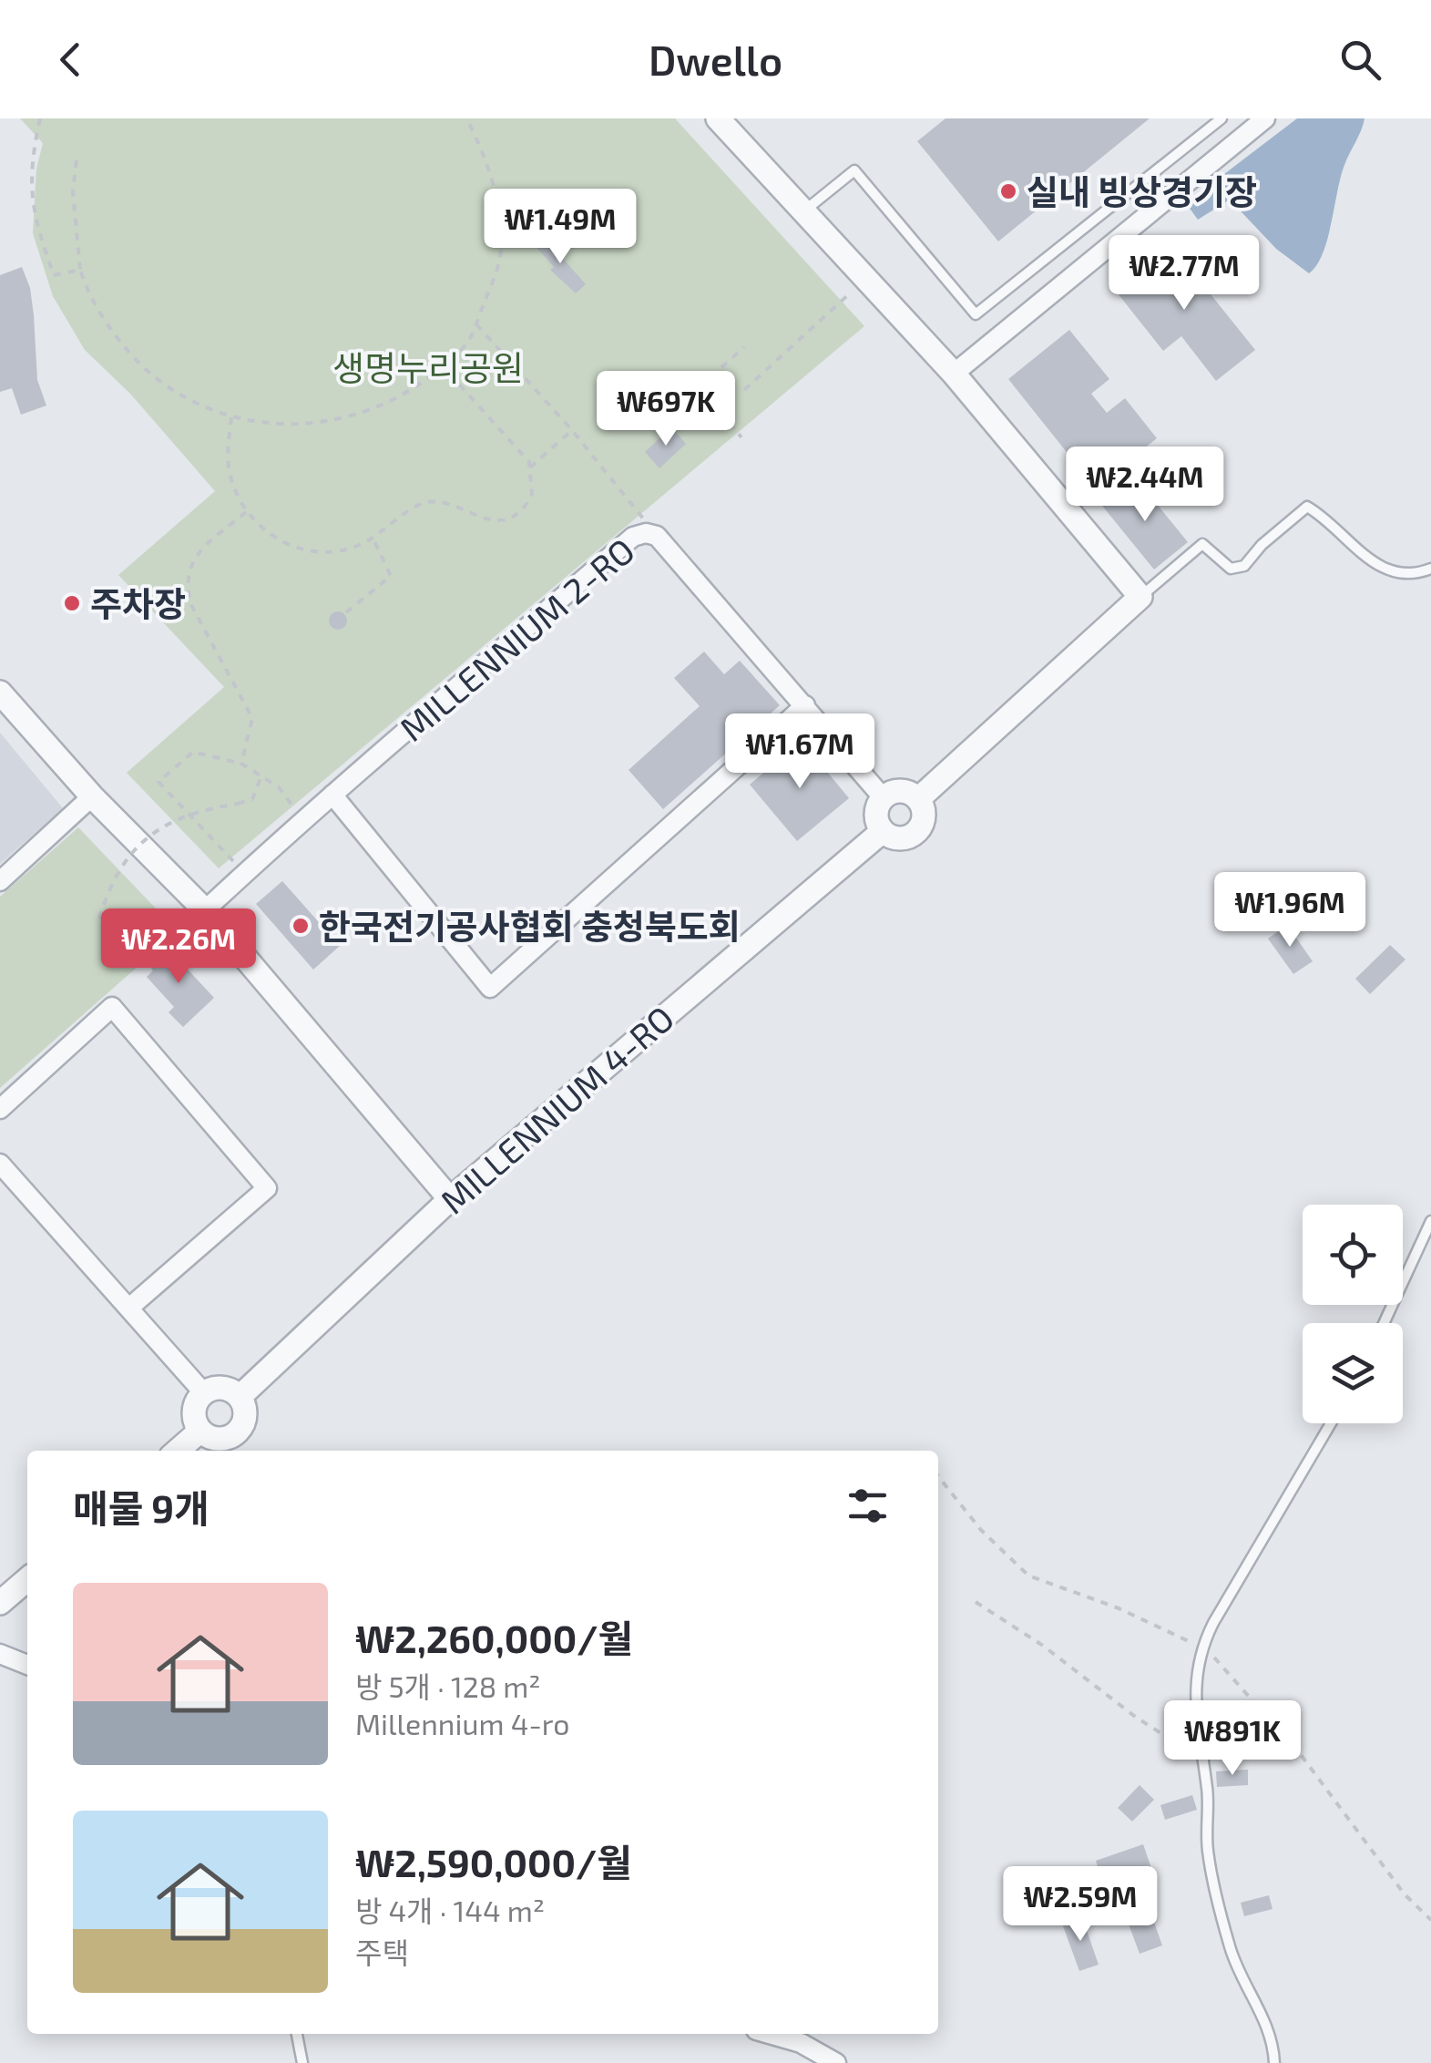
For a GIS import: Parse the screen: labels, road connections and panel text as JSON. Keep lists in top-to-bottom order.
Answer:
{
  "streets": {
    "street": ["MILLENNIUM 2-RO", "MILLENNIUM 4-RO"]
  },
  "crossings": [
    ["MILLENNIUM 2-RO", "MILLENNIUM 4-RO"]
  ],
  "parks": ["생명누리공원"],
  "places": ["실내 빙상경기장", "주차장", "한국전기공사협회 충청북도회"],
  "page": {
    "header": "Dwello",
    "price": [
      "₩1.49M",
      "₩2.77M",
      "₩697K",
      "₩2.44M",
      "₩1.67M",
      "₩1.96M",
      "₩2.26M",
      "₩891K",
      "₩2.59M"
    ],
    "heading": "매물 9개",
    "list": [
      {
        "name": "₩2,260,000/월",
        "note": "방 5개 · 128 m² · Millennium 4-ro"
      },
      {
        "name": "₩2,590,000/월",
        "note": "방 4개 · 144 m² · 주택"
      }
    ]
  }
}
